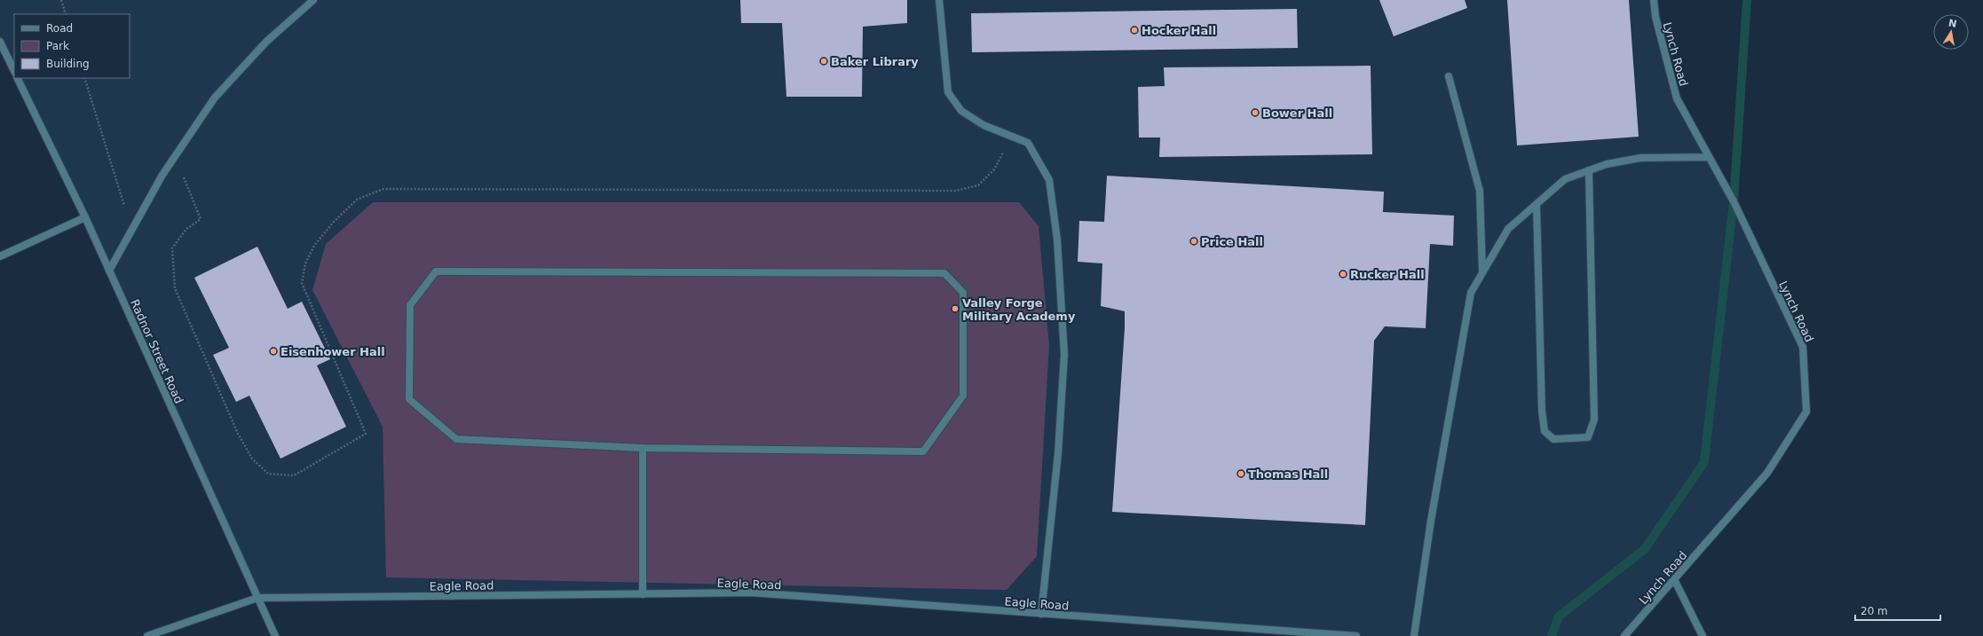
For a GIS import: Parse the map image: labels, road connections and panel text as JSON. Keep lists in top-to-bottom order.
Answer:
{
  "streets": {
    "street": ["Lynch Road", "Radnor Street Road", "Eagle Road"]
  },
  "crossings": [
    ["Radnor Street Road", "Eagle Road"]
  ],
  "places": [
    "Hocker Hall",
    "Baker Library",
    "Bower Hall",
    "Price Hall",
    "Rucker Hall",
    "Valley Forge Military Academy",
    "Eisenhower Hall",
    "Thomas Hall"
  ],
  "legend": ["Road", "Park", "Building"],
  "scale_bar": "20 m",
  "north": "top"
}
